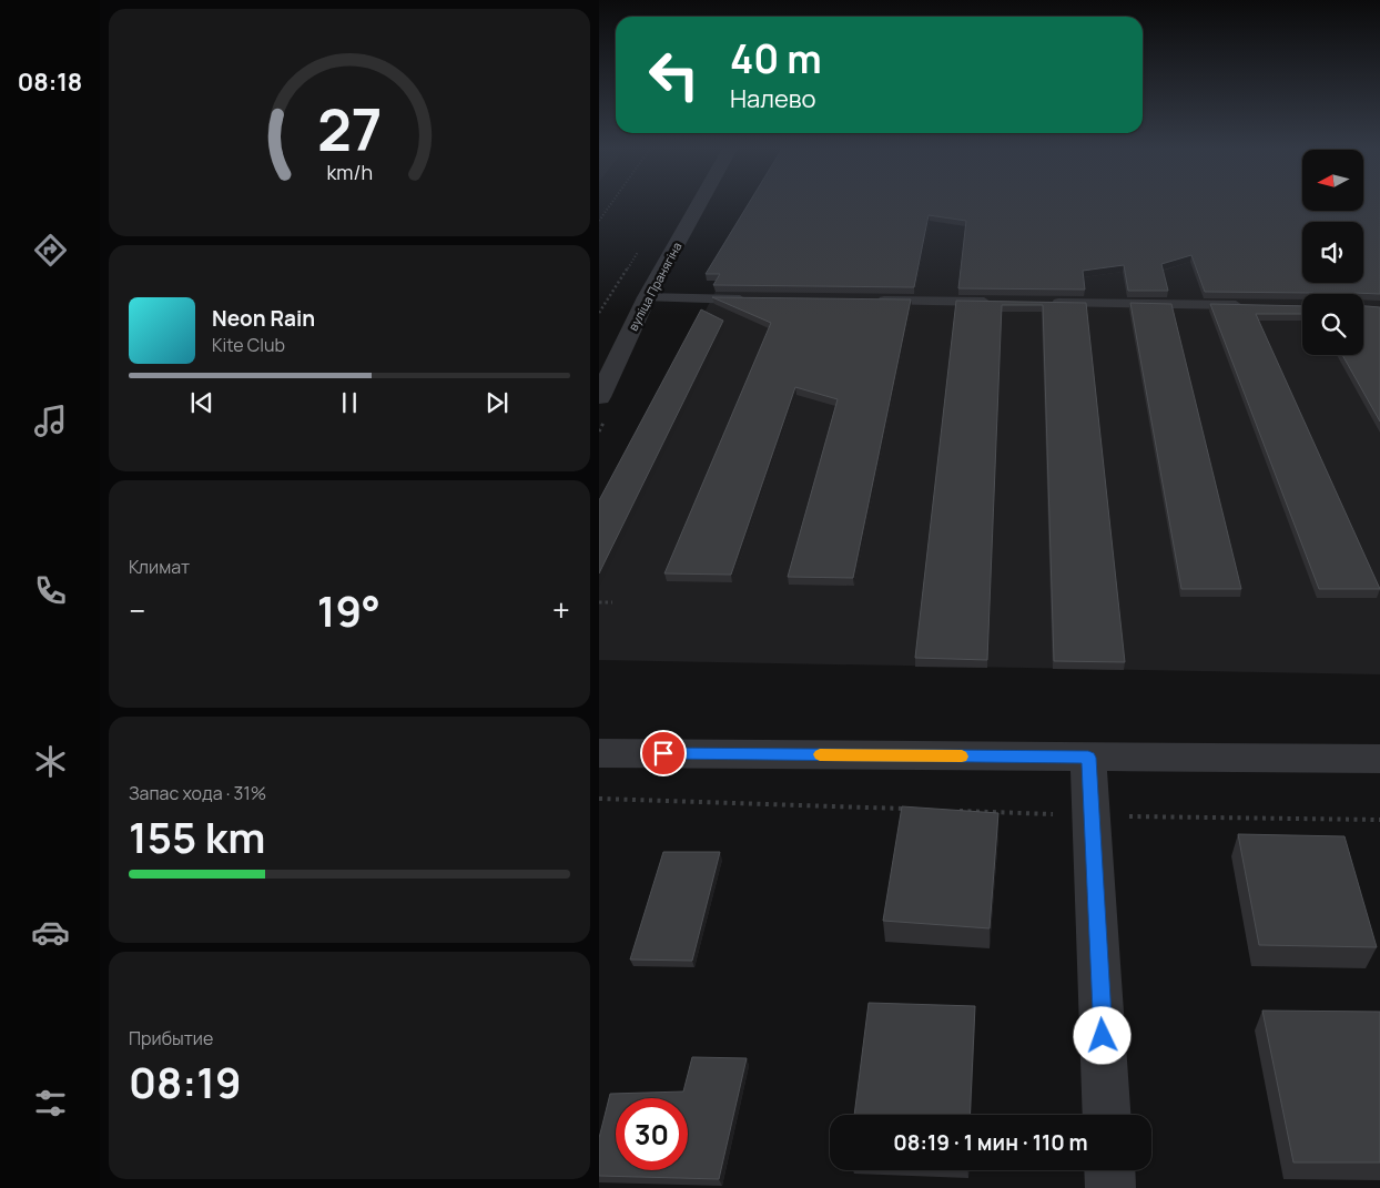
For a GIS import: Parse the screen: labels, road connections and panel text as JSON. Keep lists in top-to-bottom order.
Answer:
{
  "streets": {
    "street": ["вуліца Пранягіна"]
  },
  "north": "left",
  "page": {
    "tabs": "08:18",
    "turn": ["40 m", "Налево"],
    "song": ["Neon Rain", "Kite Club"],
    "tile": [
      "Климат",
      ["Запас хода · 31%", "155 km"],
      ["Прибытие", "08:19"]
    ],
    "heat": ["−", "19°", "+"],
    "limit": "30",
    "trip": "08:19 · 1 мин · 110 m",
    "gauge": ["27", "km/h"]
  }
}
